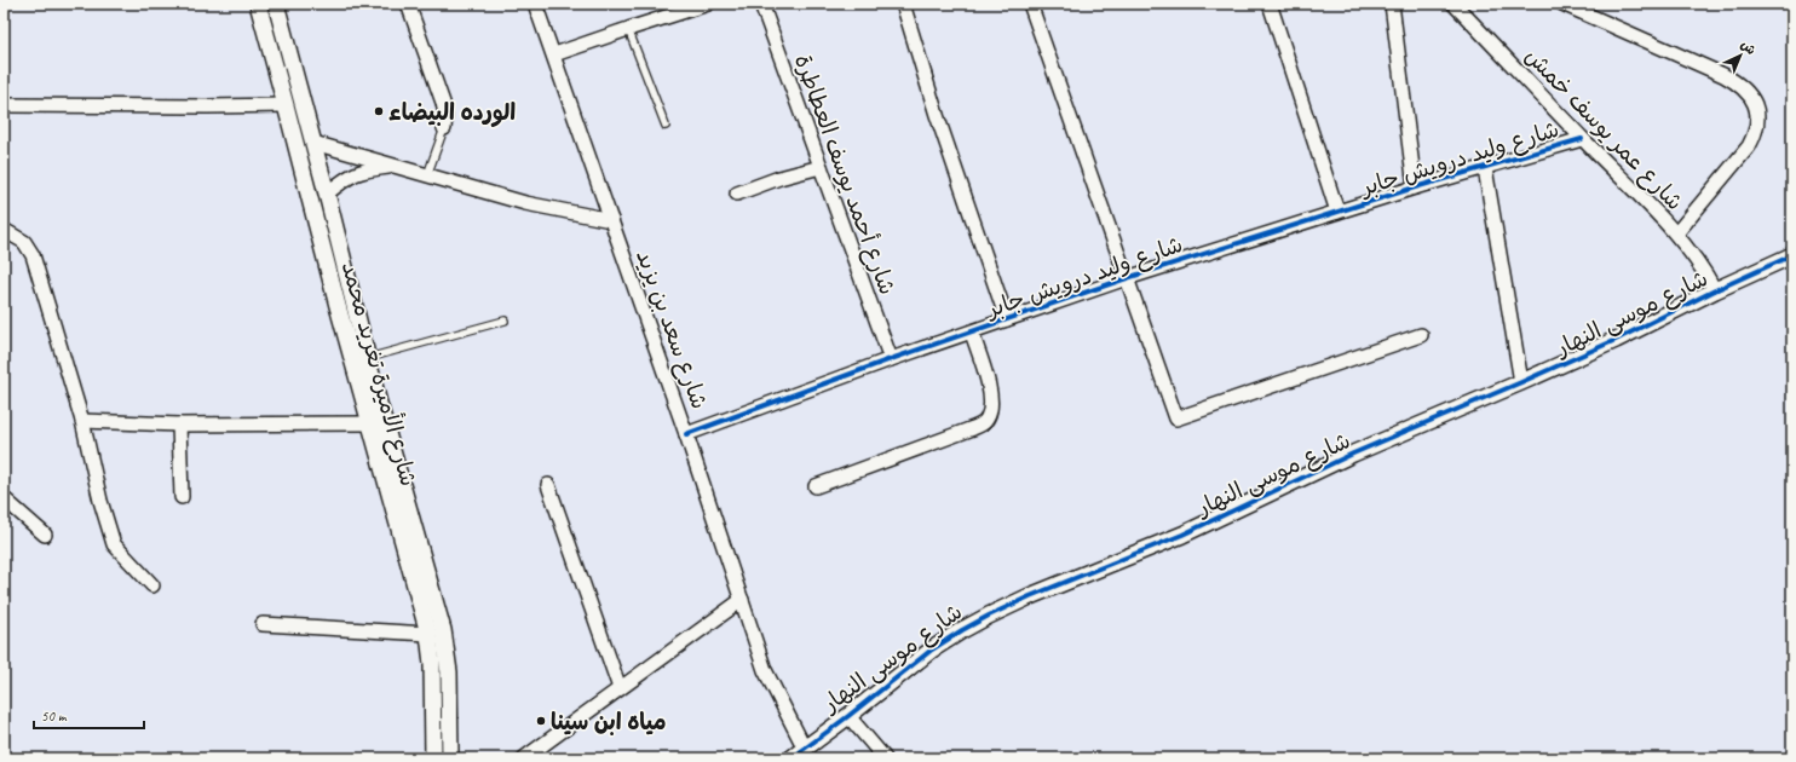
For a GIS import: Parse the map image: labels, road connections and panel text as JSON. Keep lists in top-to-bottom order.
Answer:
{
  "streets": {
    "street": [
      "شارع عمر يوسف خمش",
      "شارع وليد درويش جابر",
      "شارع أحمد يوسف العطاطرة",
      "شارع موسى النهار",
      "شارع سعد بن يزيد",
      "شارع الأميرة تغريد محمد"
    ]
  },
  "crossings": [
    ["شارع عمر يوسف خمش", "شارع وليد درويش جابر"],
    ["شارع عمر يوسف خمش", "شارع موسى النهار"],
    ["شارع وليد درويش جابر", "شارع أحمد يوسف العطاطرة"],
    ["شارع وليد درويش جابر", "شارع سعد بن يزيد"],
    ["شارع موسى النهار", "شارع سعد بن يزيد"]
  ],
  "places": ["الورده البيضاء", "مياه ابن سينا"],
  "scale_bar": "50 m",
  "north": "top right"
}
